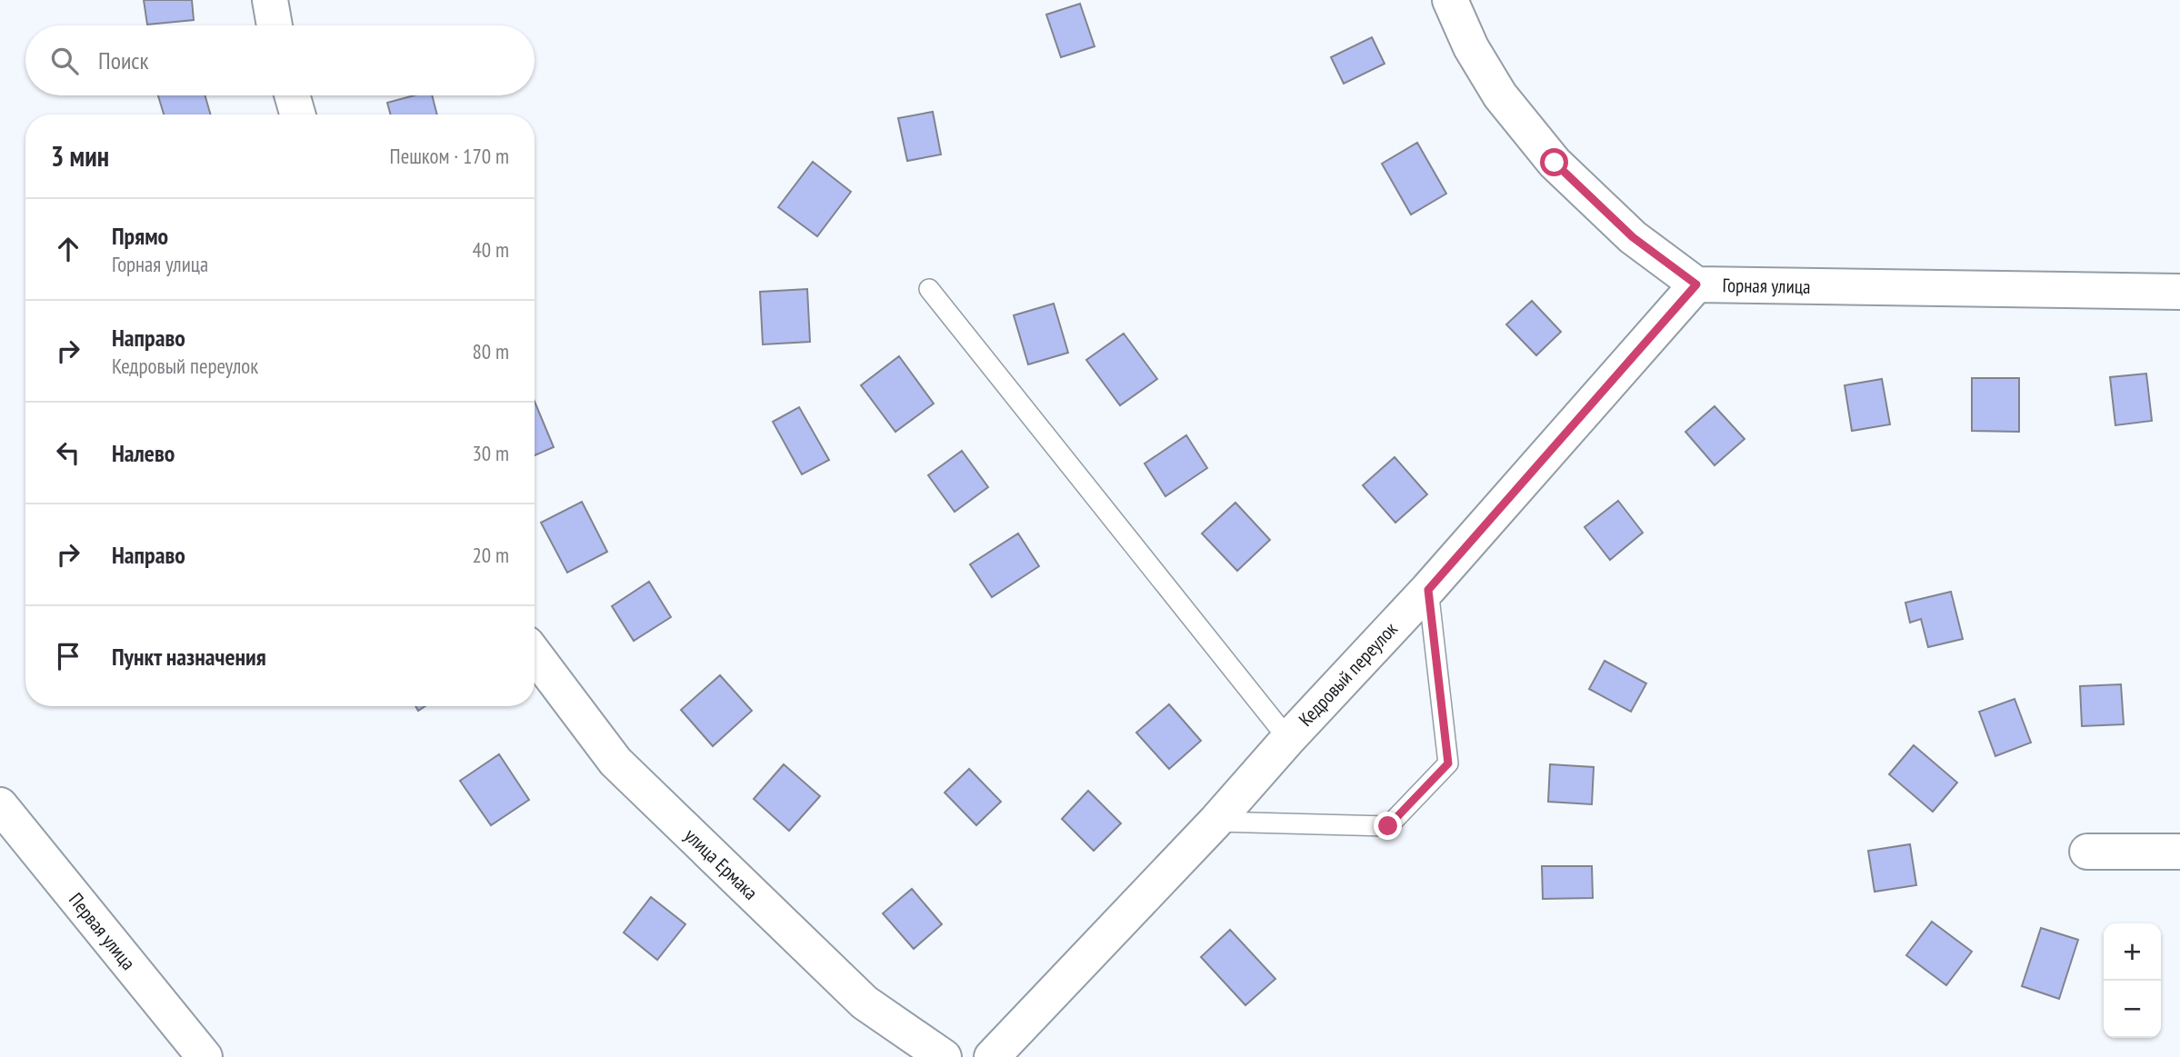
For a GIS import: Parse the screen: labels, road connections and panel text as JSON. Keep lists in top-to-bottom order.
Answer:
{
  "streets": {
    "street": [
      "Горная улица",
      "Кедровый переулок",
      "улица Ермака",
      "Первая улица"
    ]
  },
  "crossings": [
    ["Горная улица", "Кедровый переулок"]
  ],
  "page": {
    "search": "Поиск",
    "heading": ["3 мин", "Пешком · 170 m"],
    "list": [
      ["Прямо", "Горная улица", "40 m"],
      ["Направо", "Кедровый переулок", "80 m"],
      ["Налево", "30 m"],
      ["Направо", "20 m"],
      "Пункт назначения"
    ],
    "map_buttons": ["+", "−"]
  }
}
